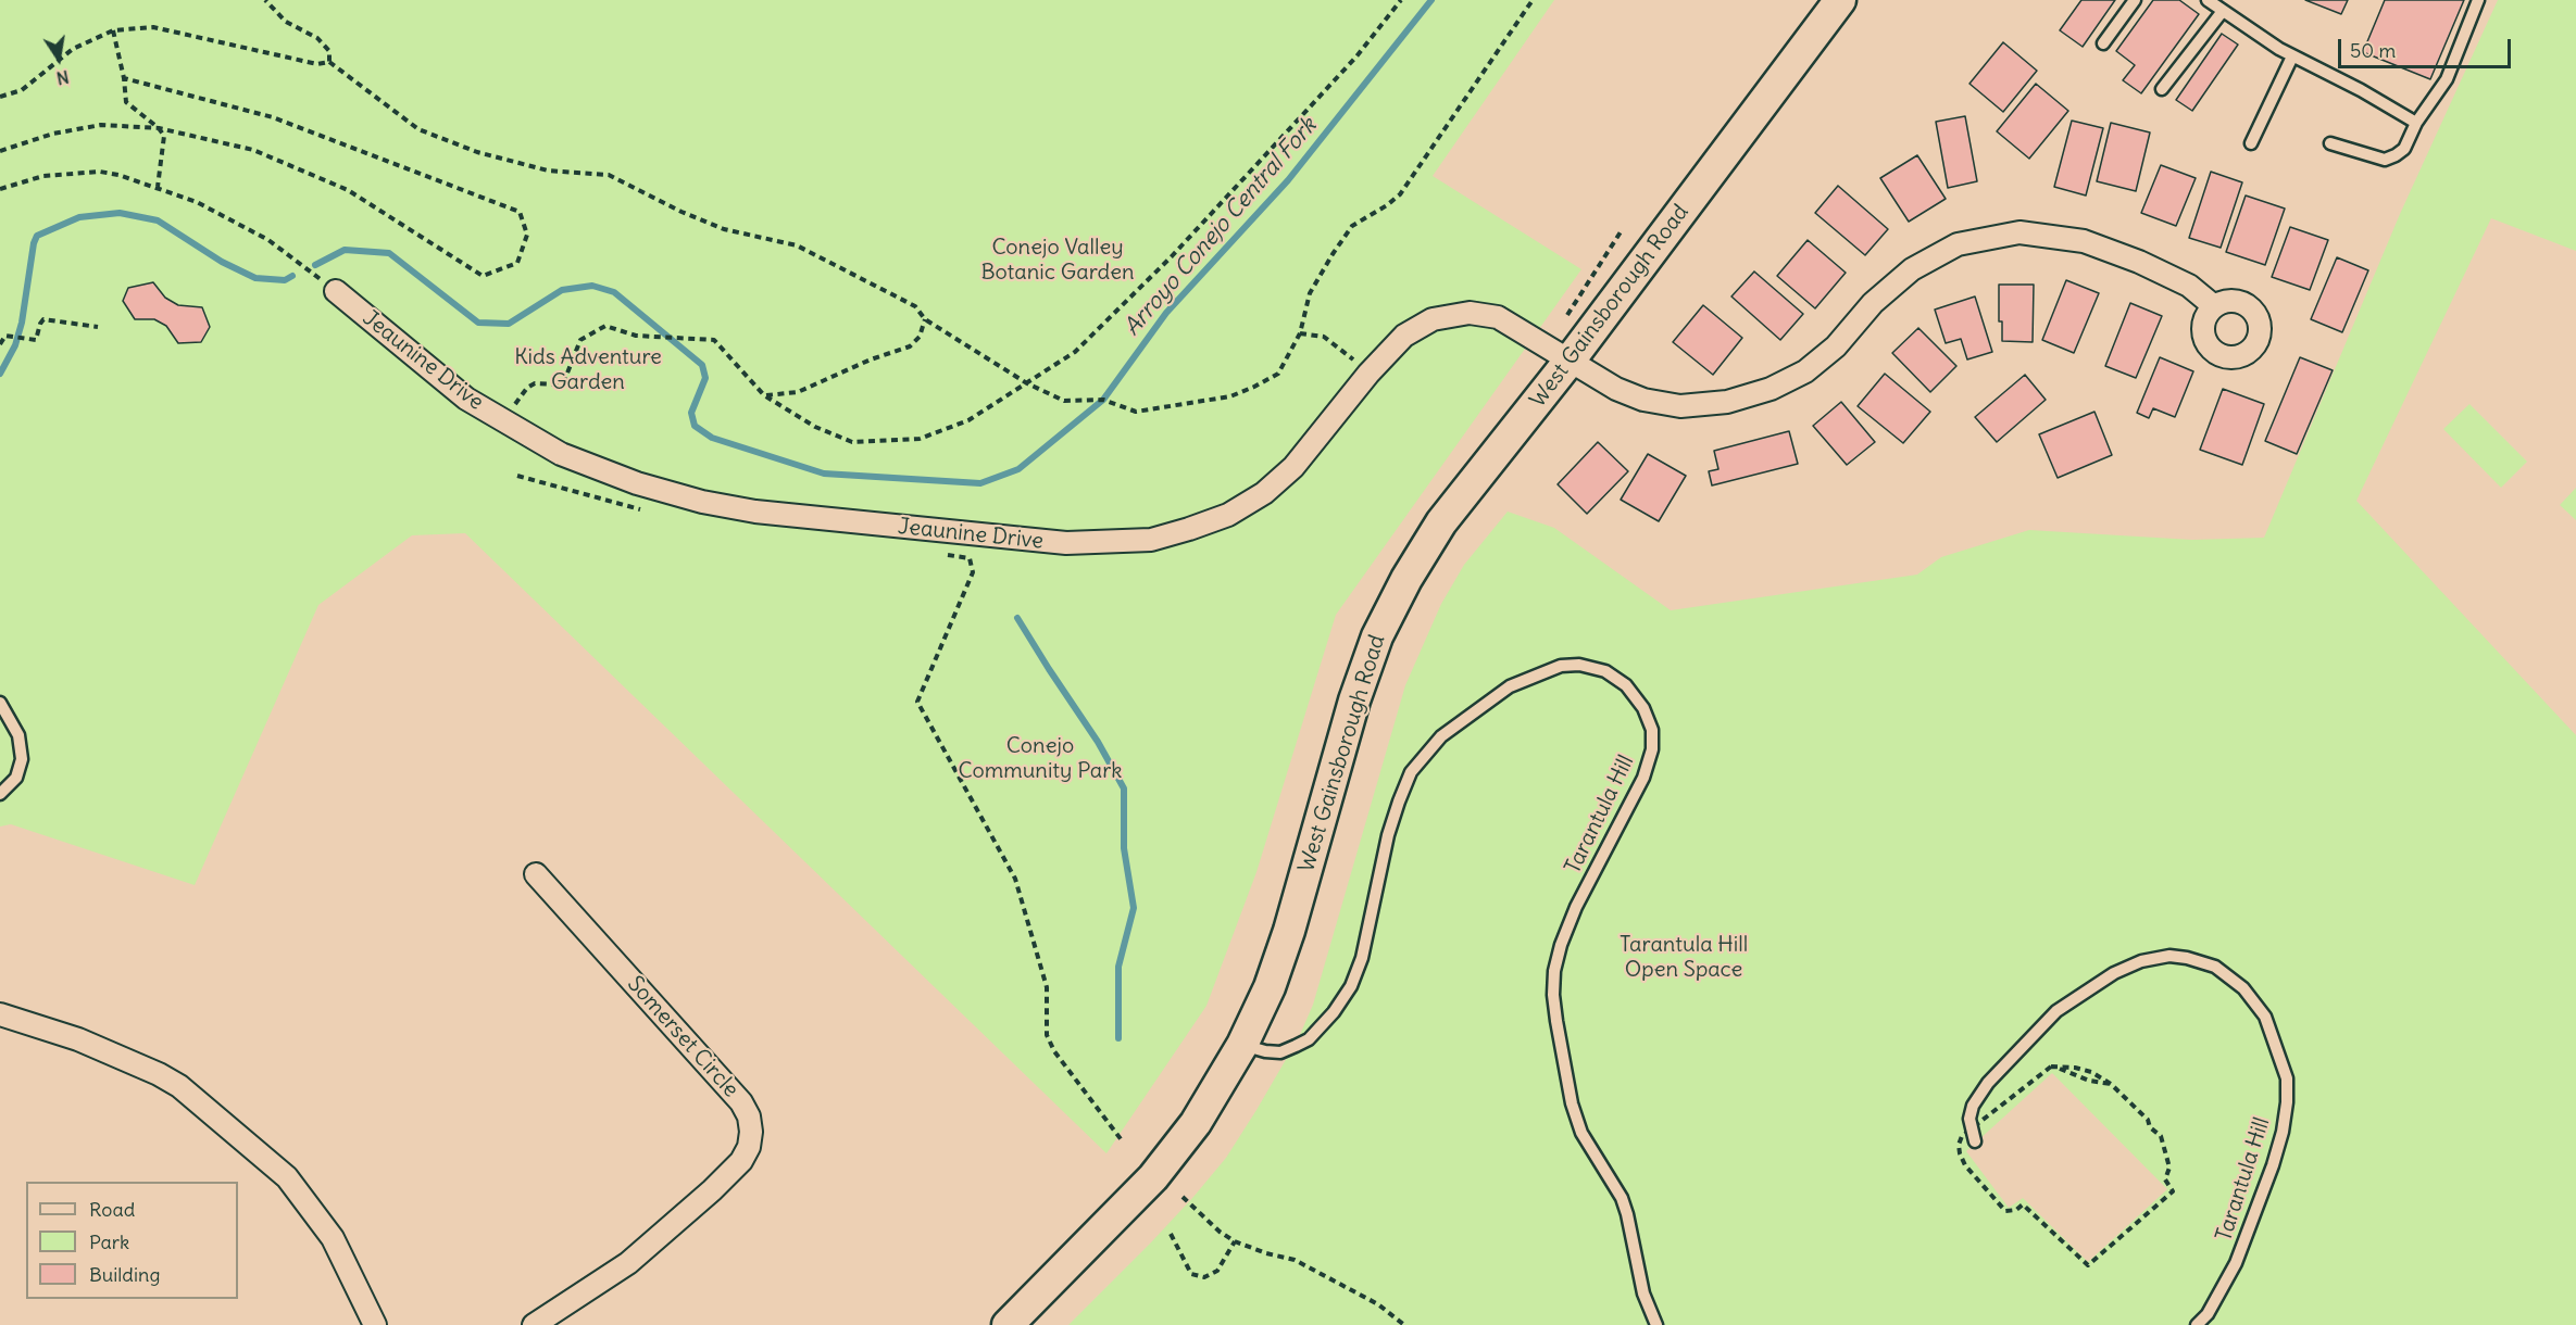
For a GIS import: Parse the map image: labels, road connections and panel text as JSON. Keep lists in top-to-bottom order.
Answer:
{
  "streets": {
    "street": ["West Gainsborough Road", "Jeaunine Drive", "Somerset Circle"],
    "lane": ["Tarantula Hill"]
  },
  "crossings": [
    ["West Gainsborough Road", "Jeaunine Drive"],
    ["West Gainsborough Road", "Tarantula Hill"]
  ],
  "water": ["Arroyo Conejo Central Fork"],
  "parks": [
    "Conejo Valley Botanic Garden",
    "Kids Adventure Garden",
    "Conejo Community Park",
    "Tarantula Hill Open Space"
  ],
  "legend": ["Road", "Park", "Building"],
  "scale_bar": "50 m",
  "north": "bottom"
}
